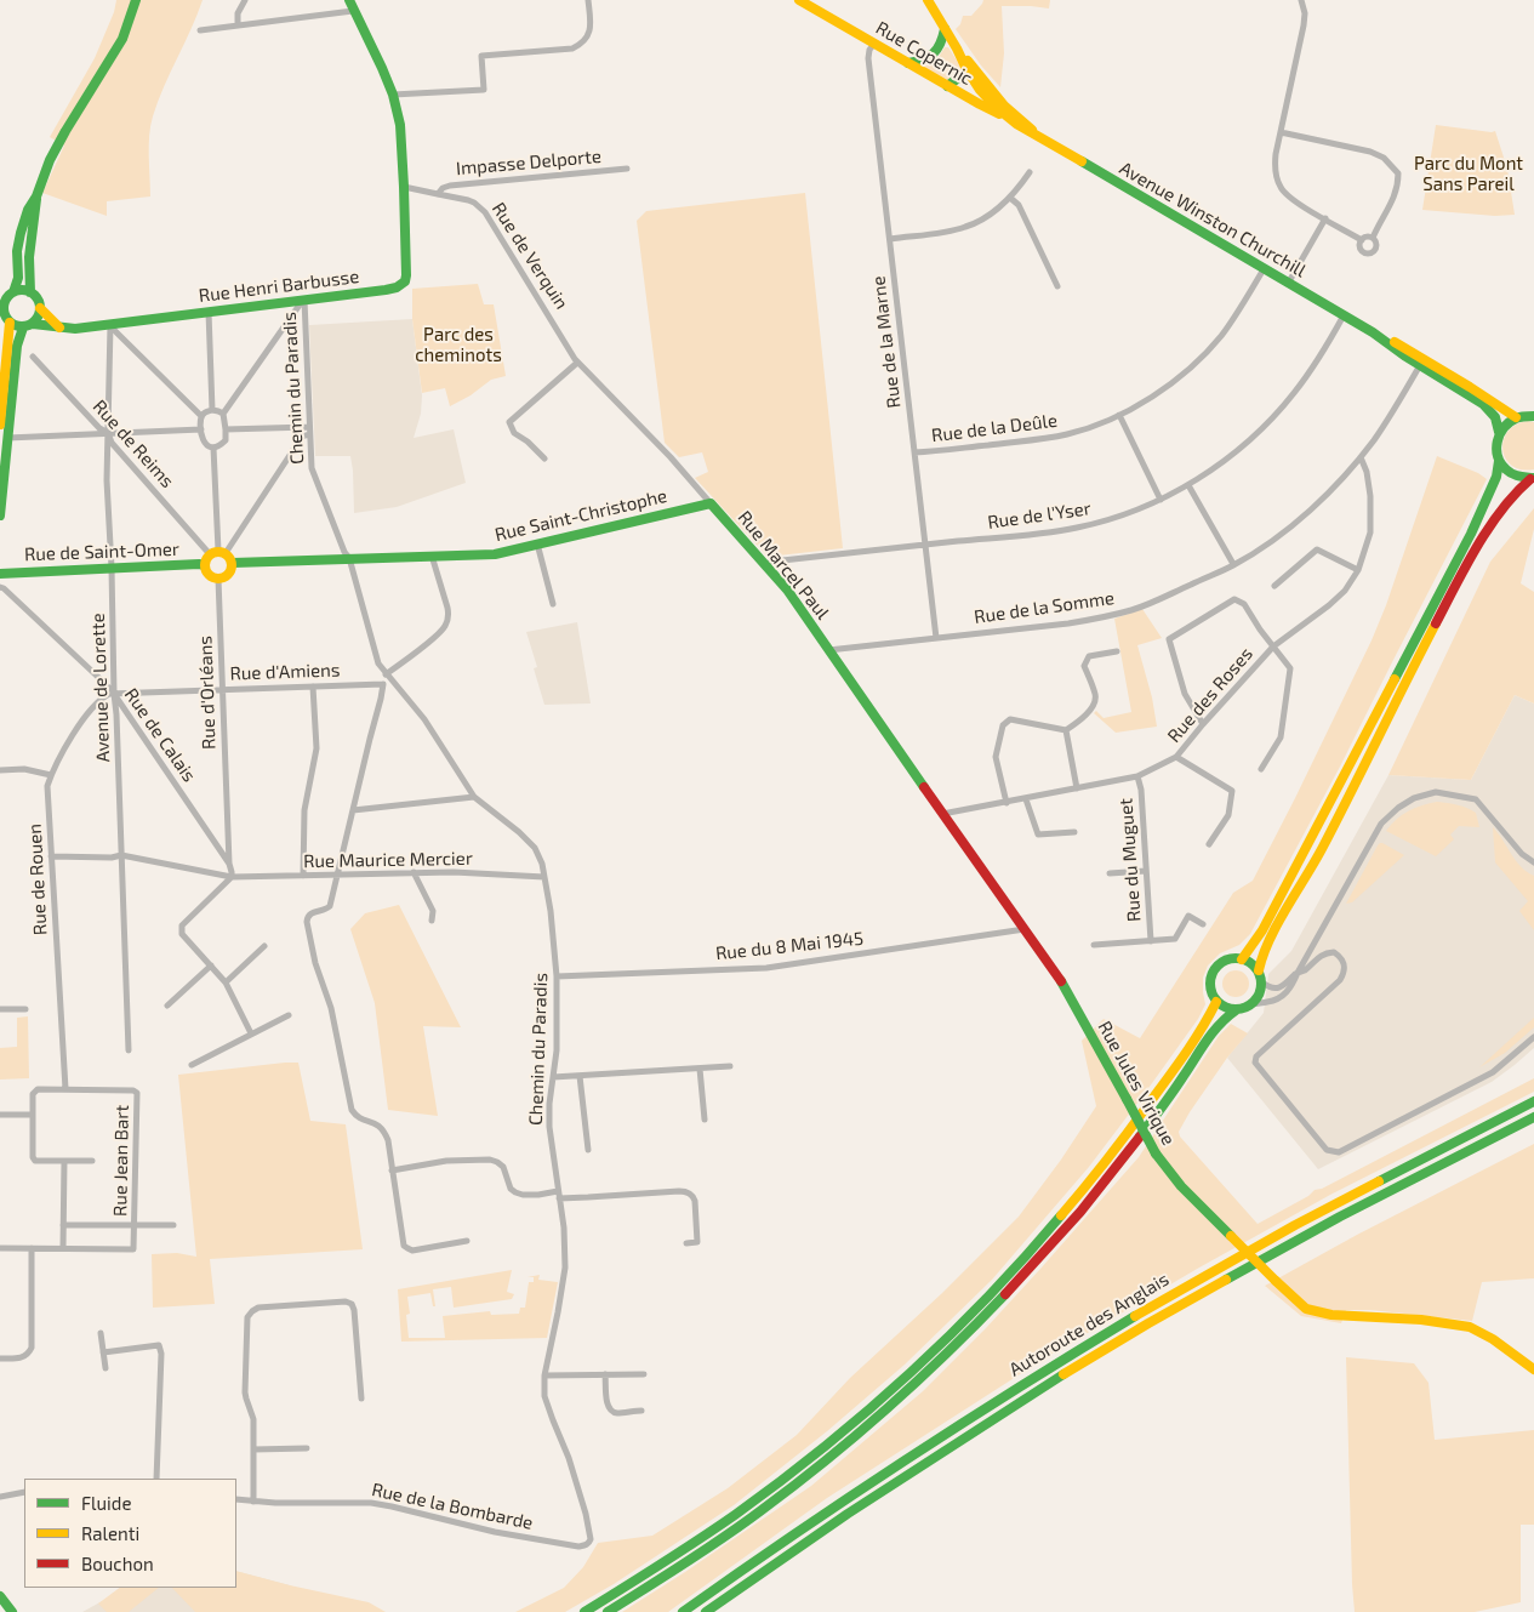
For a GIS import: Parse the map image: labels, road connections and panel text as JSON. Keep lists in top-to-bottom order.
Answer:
{
  "streets": {
    "main road": [
      "Rue Copernic",
      "Avenue Winston Churchill",
      "Rue Henri Barbusse",
      "Rue Saint-Christophe",
      "Rue de Saint-Omer",
      "Rue Marcel Paul",
      "Rue Jules Virique",
      "Autoroute des Anglais"
    ],
    "street": [
      "Impasse Delporte",
      "Rue de Verquin",
      "Rue de la Marne",
      "Chemin du Paradis",
      "Rue de la Deûle",
      "Rue de Reims",
      "Rue de l'Yser",
      "Rue de la Somme",
      "Rue d'Amiens",
      "Avenue de Lorette",
      "Rue d'Orléans",
      "Rue des Roses",
      "Rue de Calais",
      "Rue Maurice Mercier",
      "Rue du Muguet",
      "Rue de Rouen",
      "Rue du 8 Mai 1945",
      "Rue Jean Bart",
      "Rue de la Bombarde"
    ]
  },
  "crossings": [
    ["Rue Copernic", "Avenue Winston Churchill"],
    ["Rue Copernic", "Rue de la Marne"],
    ["Impasse Delporte", "Rue de Verquin"],
    ["Avenue Winston Churchill", "Rue de la Deûle"],
    ["Avenue Winston Churchill", "Rue de l'Yser"],
    ["Avenue Winston Churchill", "Rue de la Somme"],
    ["Rue de Verquin", "Rue Henri Barbusse"],
    ["Rue de Verquin", "Rue Saint-Christophe"],
    ["Rue de Verquin", "Rue Marcel Paul"],
    ["Rue Henri Barbusse", "Chemin du Paradis"],
    ["Rue Henri Barbusse", "Avenue de Lorette"],
    ["Rue de la Marne", "Rue de la Deûle"],
    ["Rue de la Marne", "Rue de l'Yser"],
    ["Rue de la Marne", "Rue de la Somme"],
    ["Chemin du Paradis", "Rue Saint-Christophe"],
    ["Chemin du Paradis", "Rue Maurice Mercier"],
    ["Chemin du Paradis", "Rue du 8 Mai 1945"],
    ["Chemin du Paradis", "Rue de la Bombarde"],
    ["Rue de Reims", "Rue de Saint-Omer"],
    ["Rue de Reims", "Avenue de Lorette"],
    ["Rue de Reims", "Rue d'Orléans"],
    ["Rue Saint-Christophe", "Rue Marcel Paul"],
    ["Rue de l'Yser", "Rue Marcel Paul"],
    ["Rue de Saint-Omer", "Avenue de Lorette"],
    ["Rue de Saint-Omer", "Rue d'Orléans"],
    ["Rue Marcel Paul", "Rue de la Somme"],
    ["Rue Marcel Paul", "Rue Jules Virique"],
    ["Rue de la Somme", "Rue des Roses"],
    ["Rue de la Somme", "Rue Jules Virique"],
    ["Rue d'Amiens", "Avenue de Lorette"],
    ["Rue d'Amiens", "Rue d'Orléans"],
    ["Rue d'Amiens", "Rue de Calais"],
    ["Rue d'Amiens", "Rue de Rouen"],
    ["Avenue de Lorette", "Rue de Calais"],
    ["Avenue de Lorette", "Rue Maurice Mercier"],
    ["Avenue de Lorette", "Rue de Rouen"],
    ["Rue d'Orléans", "Rue de Calais"],
    ["Rue d'Orléans", "Rue Maurice Mercier"],
    ["Rue des Roses", "Rue du Muguet"],
    ["Rue des Roses", "Rue Jules Virique"],
    ["Rue de Calais", "Rue de Rouen"],
    ["Rue Maurice Mercier", "Rue de Rouen"],
    ["Rue de Rouen", "Rue Jean Bart"],
    ["Rue du 8 Mai 1945", "Rue Jules Virique"]
  ],
  "parks": ["Parc du Mont Sans Pareil", "Parc des cheminots"],
  "legend": ["Fluide", "Ralenti", "Bouchon"]
}
